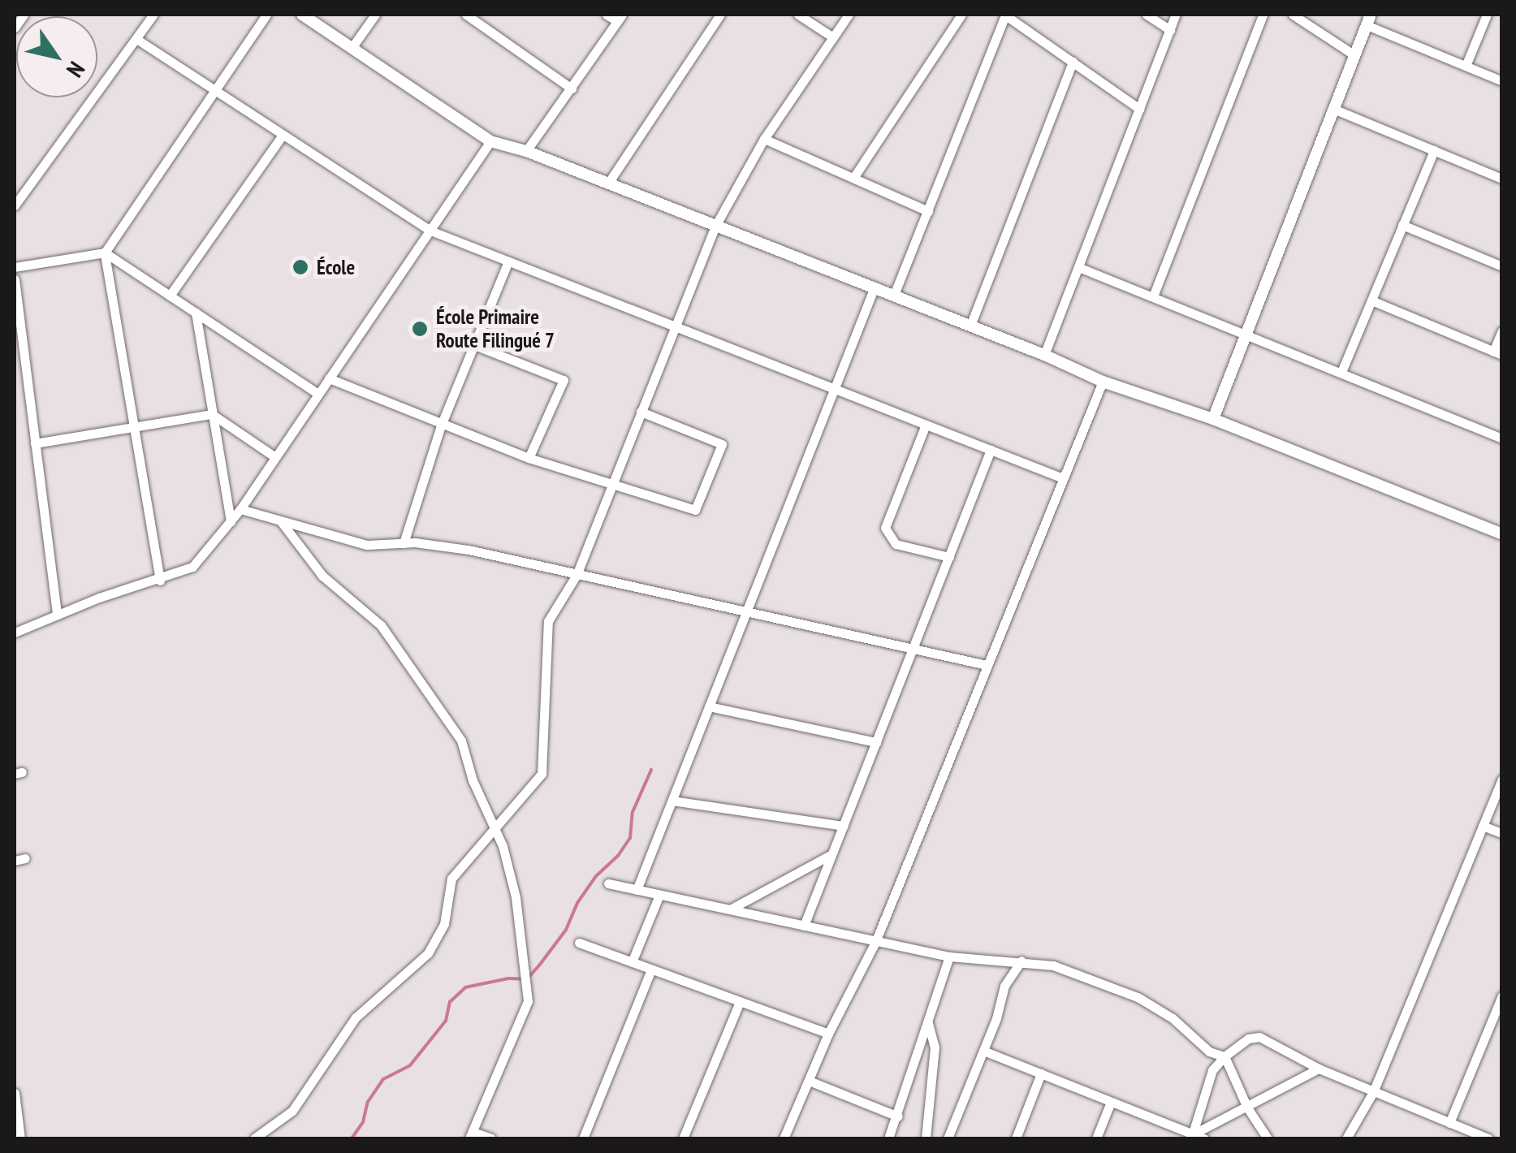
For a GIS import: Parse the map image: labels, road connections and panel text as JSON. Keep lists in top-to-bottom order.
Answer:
{
  "places": ["École", "École Primaire Route Filingué 7"],
  "north": "bottom right"
}
